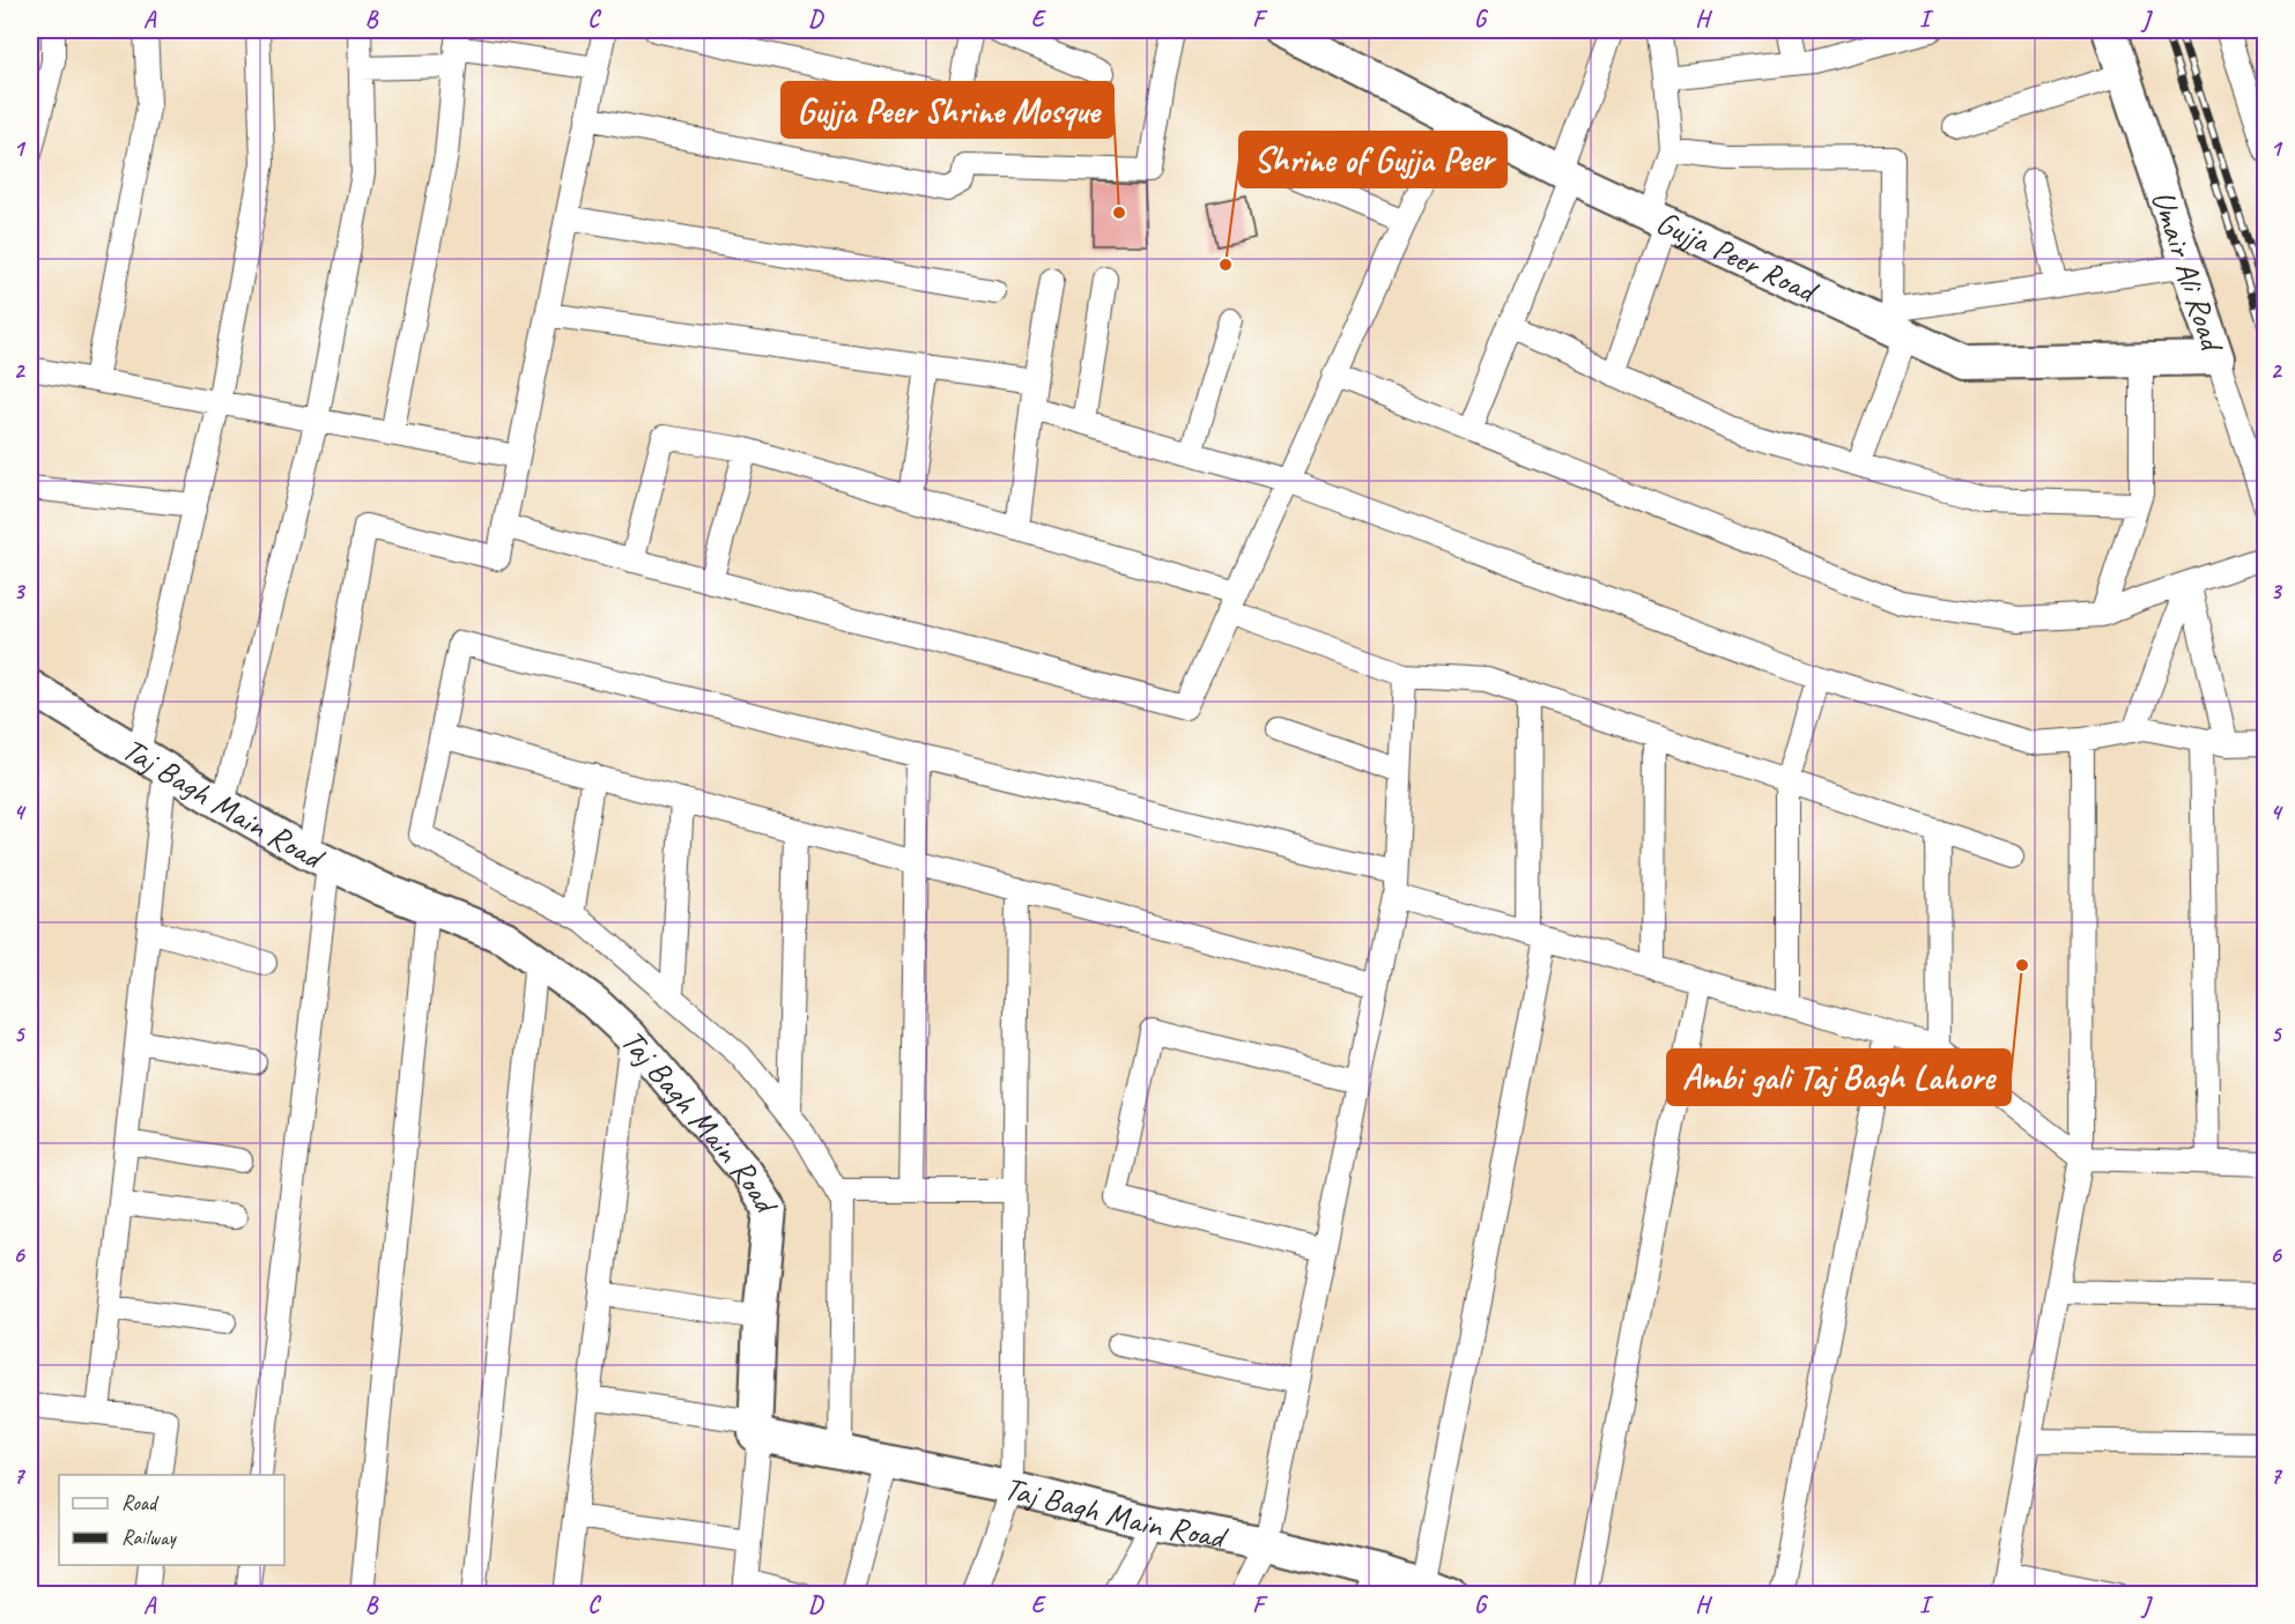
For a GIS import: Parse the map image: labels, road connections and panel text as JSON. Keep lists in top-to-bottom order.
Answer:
{
  "streets": {
    "street": ["Gujja Peer Road", "Umair Ali Road", "Taj Bagh Main Road"]
  },
  "crossings": [
    ["Gujja Peer Road", "Umair Ali Road"]
  ],
  "places": ["Gujja Peer Shrine Mosque", "Shrine of Gujja Peer", "Ambi gali Taj Bagh Lahore"],
  "legend": ["Road", "Railway"],
  "grid": {
    "columns": [
      "A",
      "B",
      "C",
      "D",
      "E",
      "F",
      "G",
      "H",
      "I",
      "J"
    ],
    "rows": [
      "1",
      "2",
      "3",
      "4",
      "5",
      "6",
      "7"
    ]
  }
}
